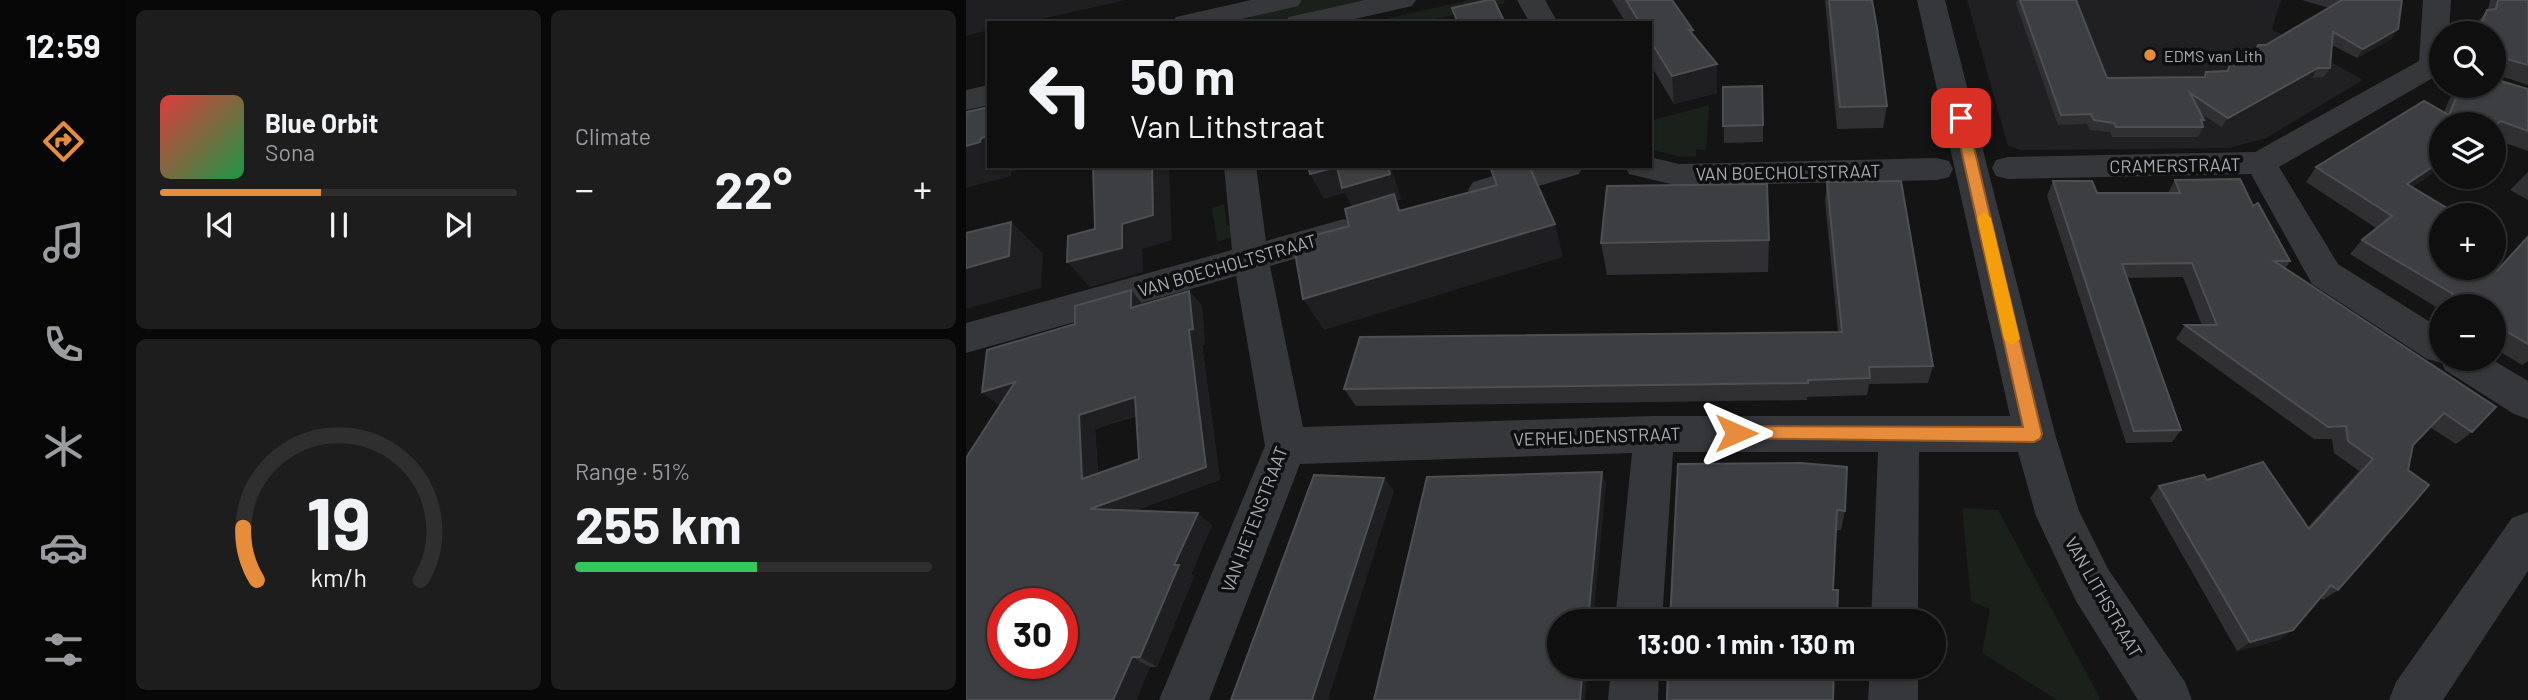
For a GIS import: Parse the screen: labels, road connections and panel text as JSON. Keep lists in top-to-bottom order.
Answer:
{
  "streets": {
    "street": [
      "CRAMERSTRAAT",
      "VAN BOECHOLTSTRAAT",
      "VERHEIJDENSTRAAT",
      "VAN HETENSTRAAT",
      "VAN LITHSTRAAT"
    ]
  },
  "crossings": [
    ["VAN BOECHOLTSTRAAT", "VAN HETENSTRAAT"],
    ["VERHEIJDENSTRAAT", "VAN HETENSTRAAT"],
    ["VERHEIJDENSTRAAT", "VAN LITHSTRAAT"]
  ],
  "places": ["EDMS van Lith"],
  "page": {
    "tabs": "12:59",
    "tile": [
      "Climate",
      ["Range · 51%", "255 km"]
    ],
    "map_buttons": ["+", "−"],
    "turn": ["50 m", "Van Lithstraat"],
    "song": ["Blue Orbit", "Sona"],
    "heat": ["−", "22°", "+"],
    "limit": "30",
    "trip": "13:00 · 1 min · 130 m",
    "gauge": ["19", "km/h"]
  }
}
